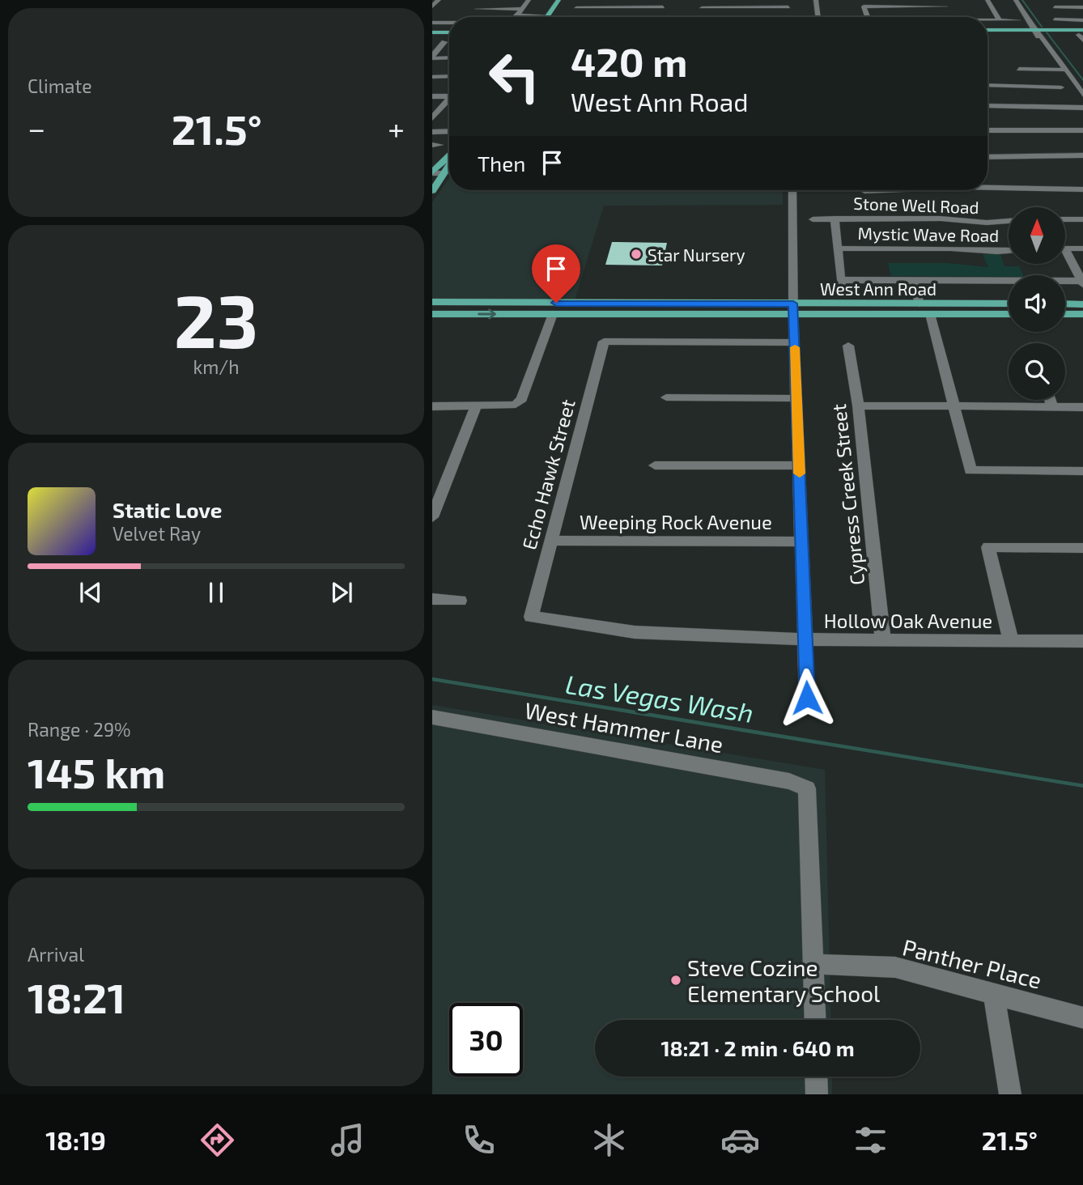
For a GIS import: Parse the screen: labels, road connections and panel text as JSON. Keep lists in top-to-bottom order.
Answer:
{
  "streets": {
    "main road": ["West Ann Road"],
    "street": [
      "Stone Well Road",
      "Mystic Wave Road",
      "Echo Hawk Street",
      "Cypress Creek Street",
      "Weeping Rock Avenue",
      "Hollow Oak Avenue",
      "West Hammer Lane",
      "Panther Place"
    ]
  },
  "crossings": [
    ["Echo Hawk Street", "Weeping Rock Avenue"],
    ["Echo Hawk Street", "Hollow Oak Avenue"],
    ["Cypress Creek Street", "Hollow Oak Avenue"],
    ["West Hammer Lane", "Panther Place"]
  ],
  "water": ["Las Vegas Wash"],
  "places": ["Star Nursery", "Steve Cozine Elementary School"],
  "north": "top",
  "page": {
    "tile": [
      "Climate",
      ["23", "km/h"],
      ["Range · 29%", "145 km"],
      ["Arrival", "18:21"]
    ],
    "turn": ["420 m", "West Ann Road"],
    "heat": ["−", "21.5°", "+"],
    "then": "Then",
    "song": ["Static Love", "Velvet Ray"],
    "limit": "30",
    "trip": "18:21 · 2 min · 640 m",
    "tabs": ["18:19", "21.5°"]
  }
}
